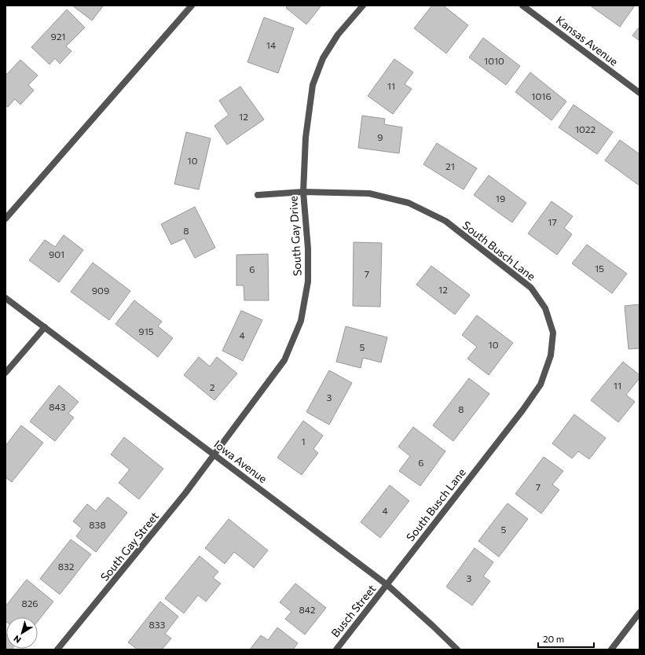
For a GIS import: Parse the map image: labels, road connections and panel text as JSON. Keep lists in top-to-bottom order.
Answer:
{
  "streets": {
    "street": [
      "Kansas Avenue",
      "South Gay Drive",
      "South Busch Lane",
      "Iowa Avenue",
      "South Gay Street",
      "Busch Street"
    ]
  },
  "crossings": [
    ["South Gay Drive", "South Busch Lane"],
    ["South Gay Drive", "Iowa Avenue"],
    ["South Gay Drive", "South Gay Street"],
    ["South Busch Lane", "Iowa Avenue"],
    ["South Busch Lane", "Busch Street"],
    ["Iowa Avenue", "South Gay Street"],
    ["Iowa Avenue", "Busch Street"]
  ],
  "house_numbers": [
    "921",
    "14",
    "1010",
    "11",
    "1016",
    "12",
    "1022",
    "9",
    "10",
    "21",
    "19",
    "17",
    "8",
    "901",
    "15",
    "6",
    "7",
    "12",
    "909",
    "915",
    "4",
    "10",
    "5",
    "11",
    "2",
    "3",
    "843",
    "8",
    "1",
    "6",
    "7",
    "4",
    "838",
    "5",
    "832",
    "3",
    "826",
    "842",
    "833"
  ],
  "scale_bar": "20 m",
  "north": "bottom left"
}
